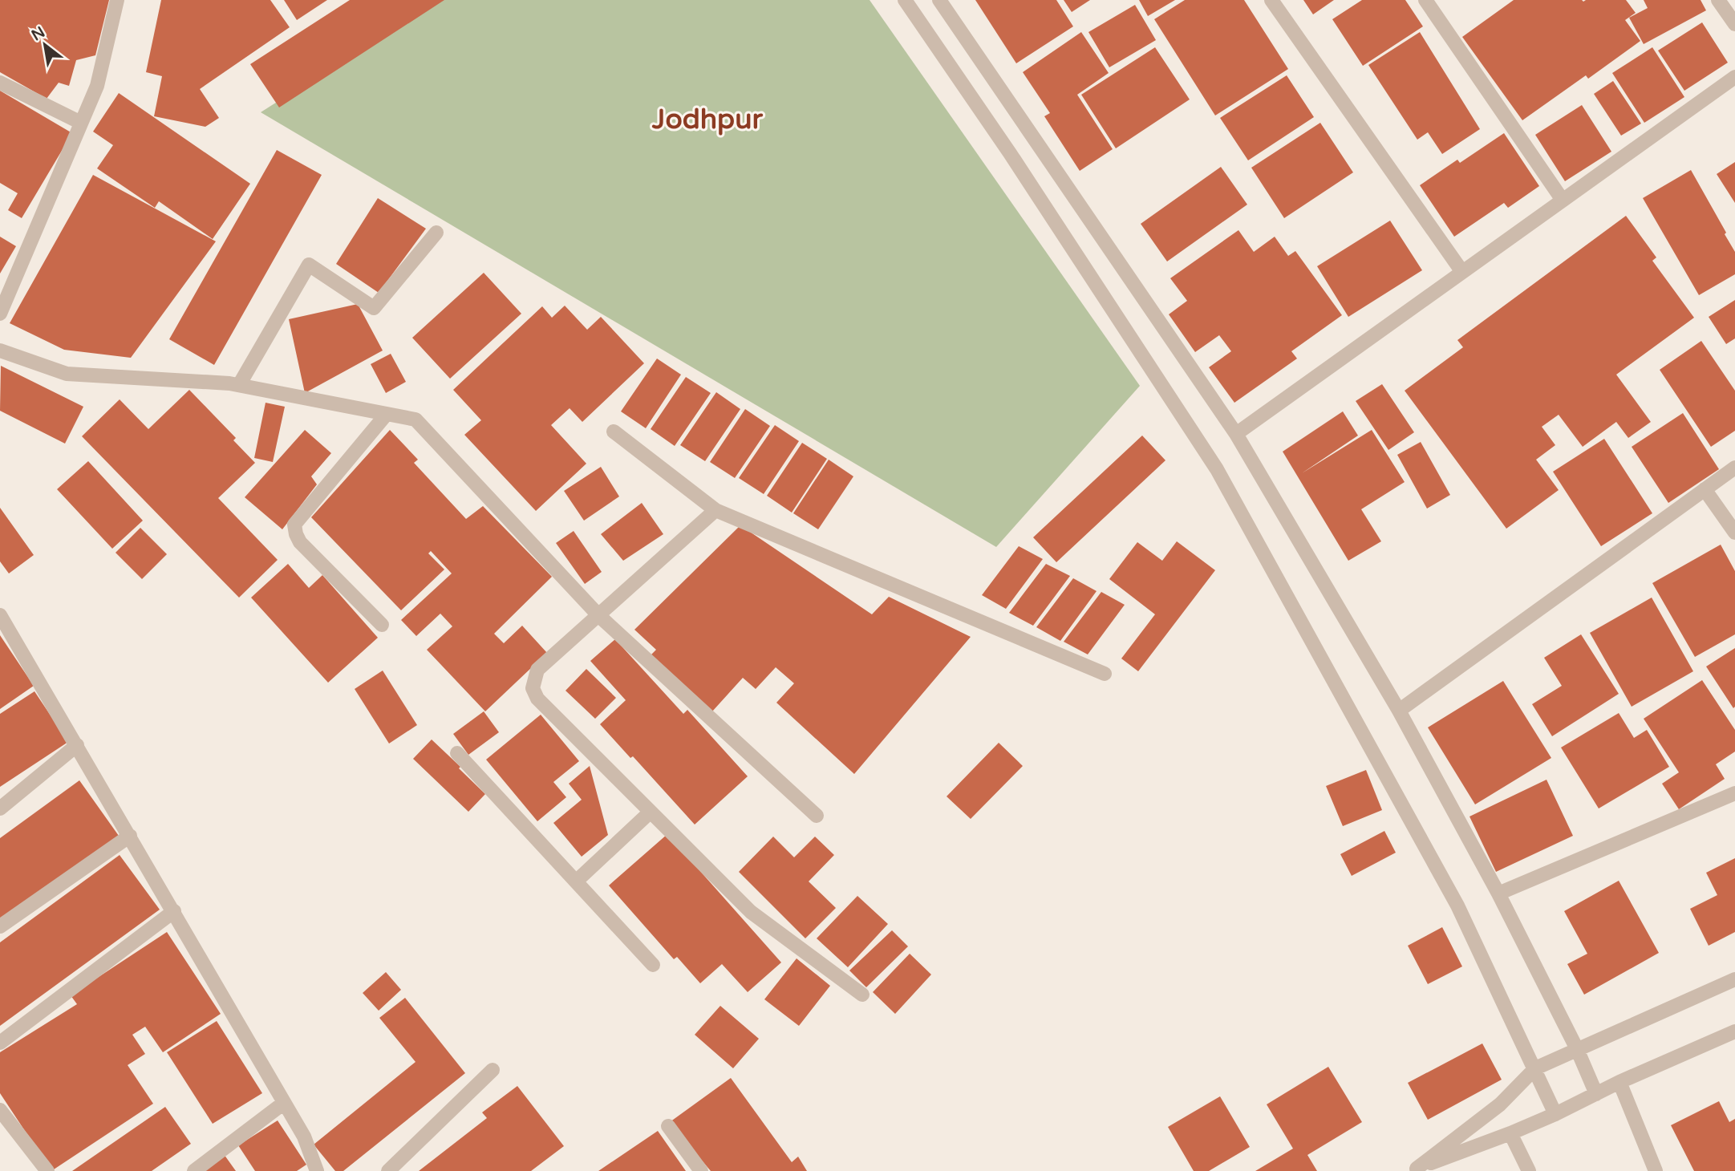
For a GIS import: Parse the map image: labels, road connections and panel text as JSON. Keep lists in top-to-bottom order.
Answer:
{
  "districts": ["Jodhpur"],
  "north": "top left"
}
